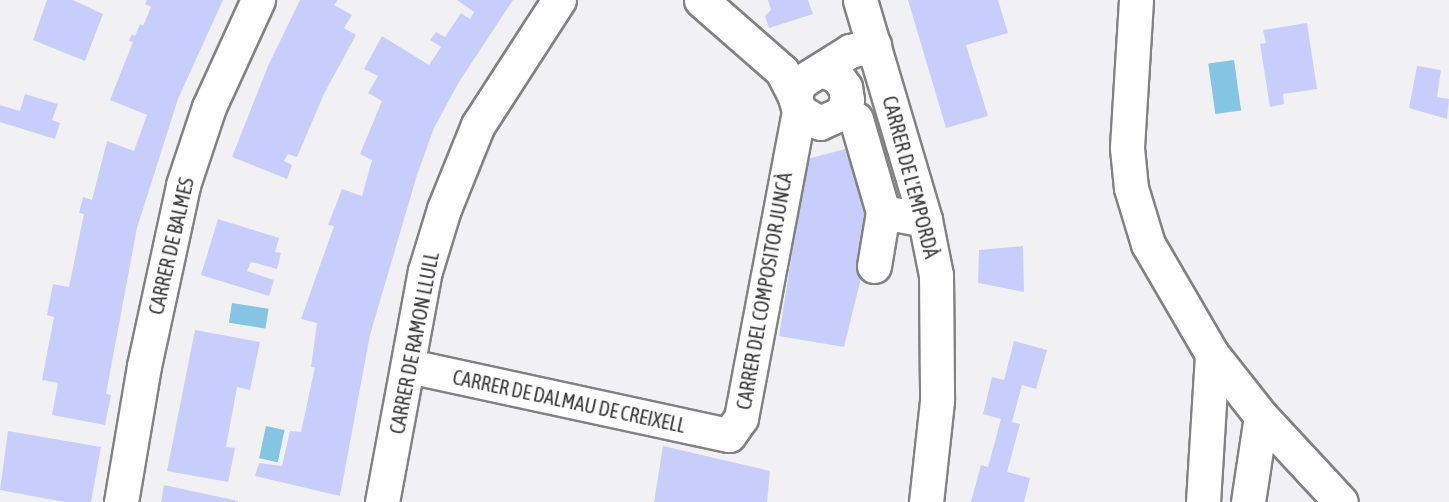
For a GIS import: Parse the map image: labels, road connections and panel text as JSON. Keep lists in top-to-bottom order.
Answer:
{
  "streets": {
    "street": [
      "CARRER DE L'EMPORDÀ",
      "CARRER DE BALMES",
      "CARRER DEL COMPOSITOR JUNCÀ",
      "CARRER DE RAMON LLULL",
      "CARRER DE DALMAU DE CREIXELL"
    ]
  },
  "crossings": [
    ["CARRER DEL COMPOSITOR JUNCÀ", "CARRER DE DALMAU DE CREIXELL"],
    ["CARRER DE RAMON LLULL", "CARRER DE DALMAU DE CREIXELL"]
  ]
}
